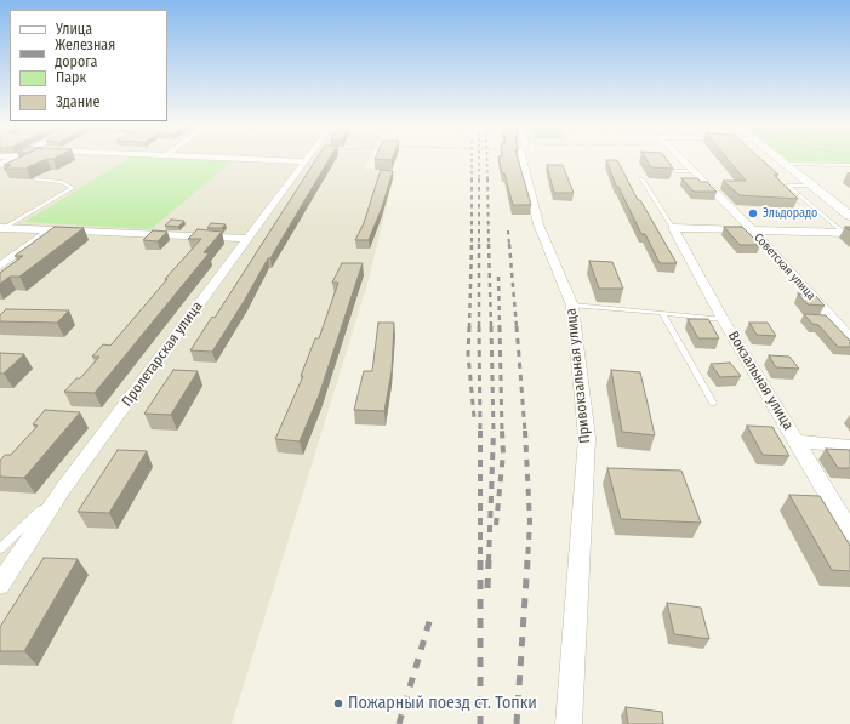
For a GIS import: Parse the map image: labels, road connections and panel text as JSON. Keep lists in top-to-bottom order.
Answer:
{
  "streets": {
    "street": [
      "Советская улица",
      "Пролетарская улица",
      "Привокзальная улица",
      "Вокзальная улица"
    ]
  },
  "places": ["Эльдорадо", "Пожарный поезд ст. Топки"],
  "legend": [
    "Улица",
    "Железная дорога",
    "Парк",
    "Здание"
  ]
}
